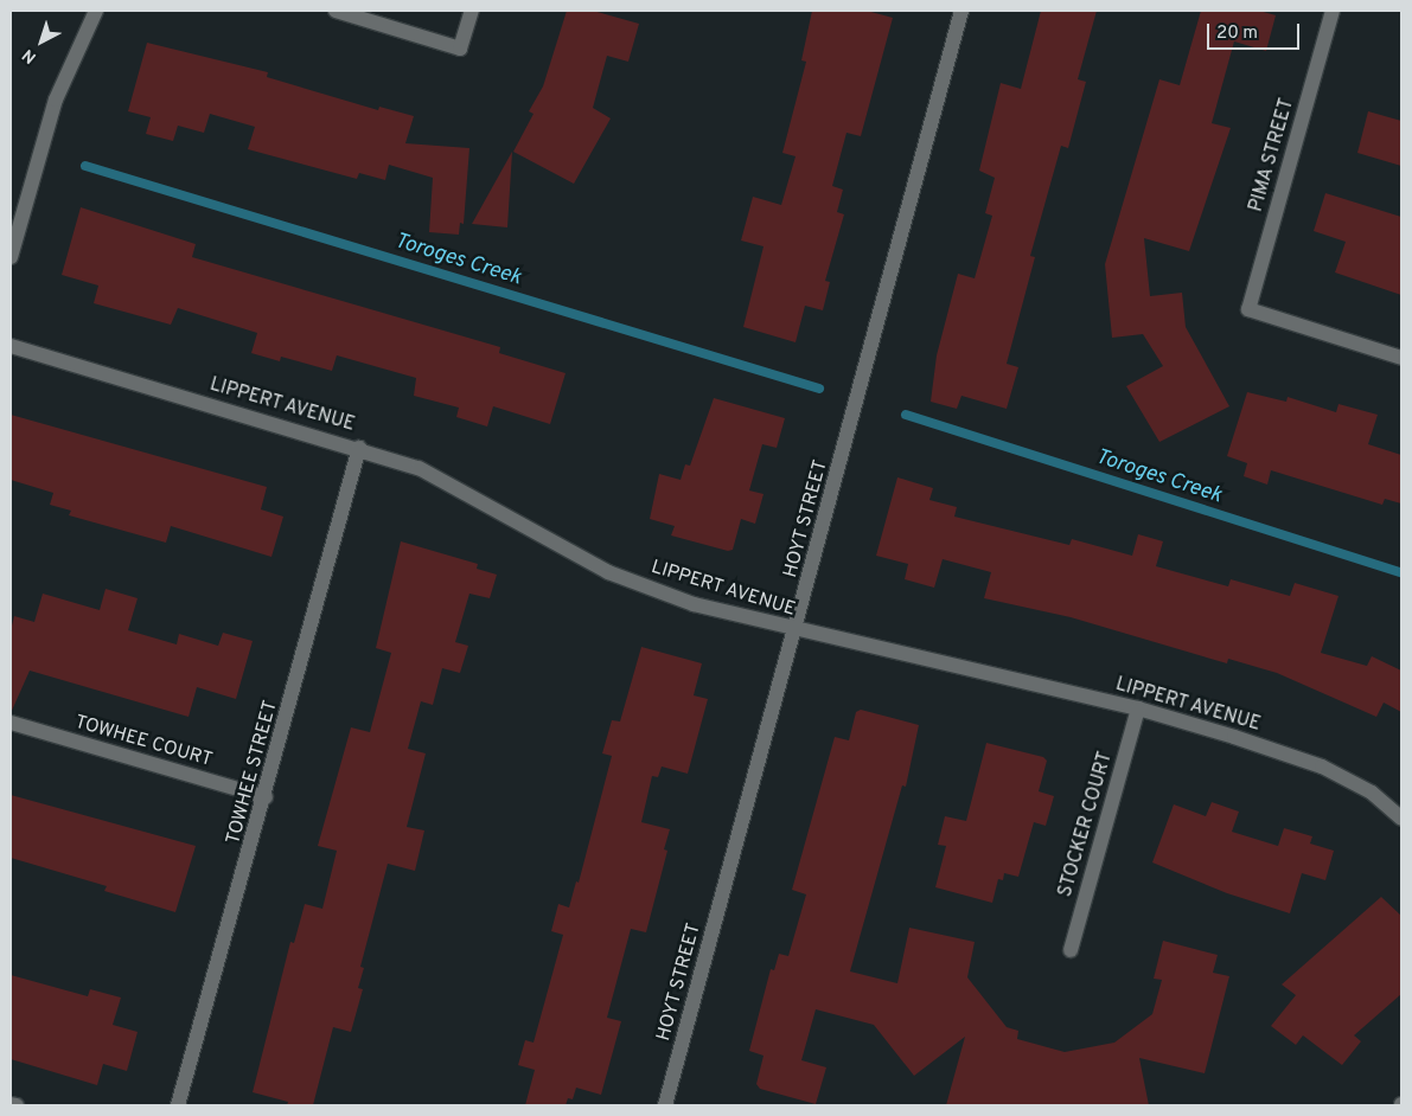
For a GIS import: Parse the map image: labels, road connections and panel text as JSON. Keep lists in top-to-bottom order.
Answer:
{
  "streets": {
    "street": [
      "PIMA STREET",
      "LIPPERT AVENUE",
      "HOYT STREET",
      "TOWHEE COURT",
      "TOWHEE STREET",
      "STOCKER COURT"
    ]
  },
  "crossings": [
    ["LIPPERT AVENUE", "HOYT STREET"],
    ["LIPPERT AVENUE", "TOWHEE STREET"],
    ["LIPPERT AVENUE", "STOCKER COURT"],
    ["TOWHEE COURT", "TOWHEE STREET"]
  ],
  "water": ["Toroges Creek"],
  "scale_bar": "20 m",
  "north": "bottom left"
}
